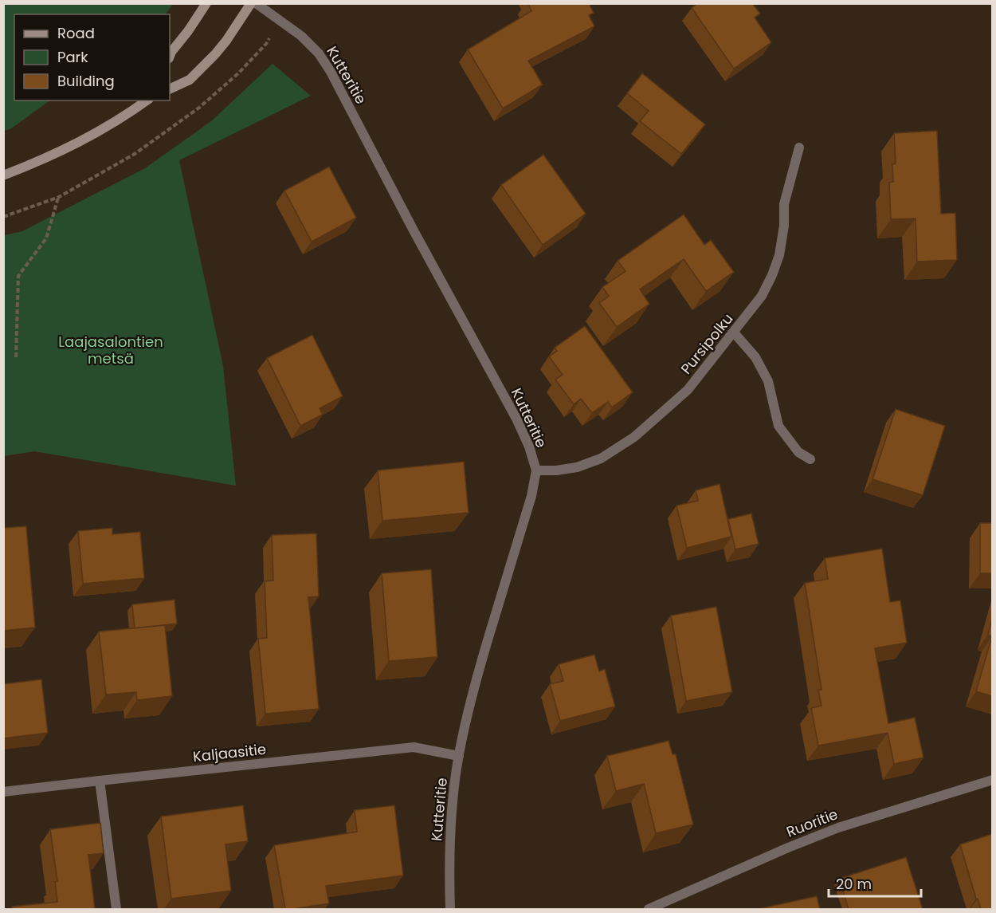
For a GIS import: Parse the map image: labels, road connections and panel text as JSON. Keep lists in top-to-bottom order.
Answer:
{
  "streets": {
    "street": [
      "Kutteritie",
      "Pursipolku",
      "Kaljaasitie",
      "Ruoritie"
    ]
  },
  "crossings": [
    ["Kutteritie", "Pursipolku"],
    ["Kutteritie", "Kaljaasitie"]
  ],
  "parks": ["Laajasalontien metsä"],
  "legend": ["Road", "Park", "Building"],
  "scale_bar": "20 m"
}
